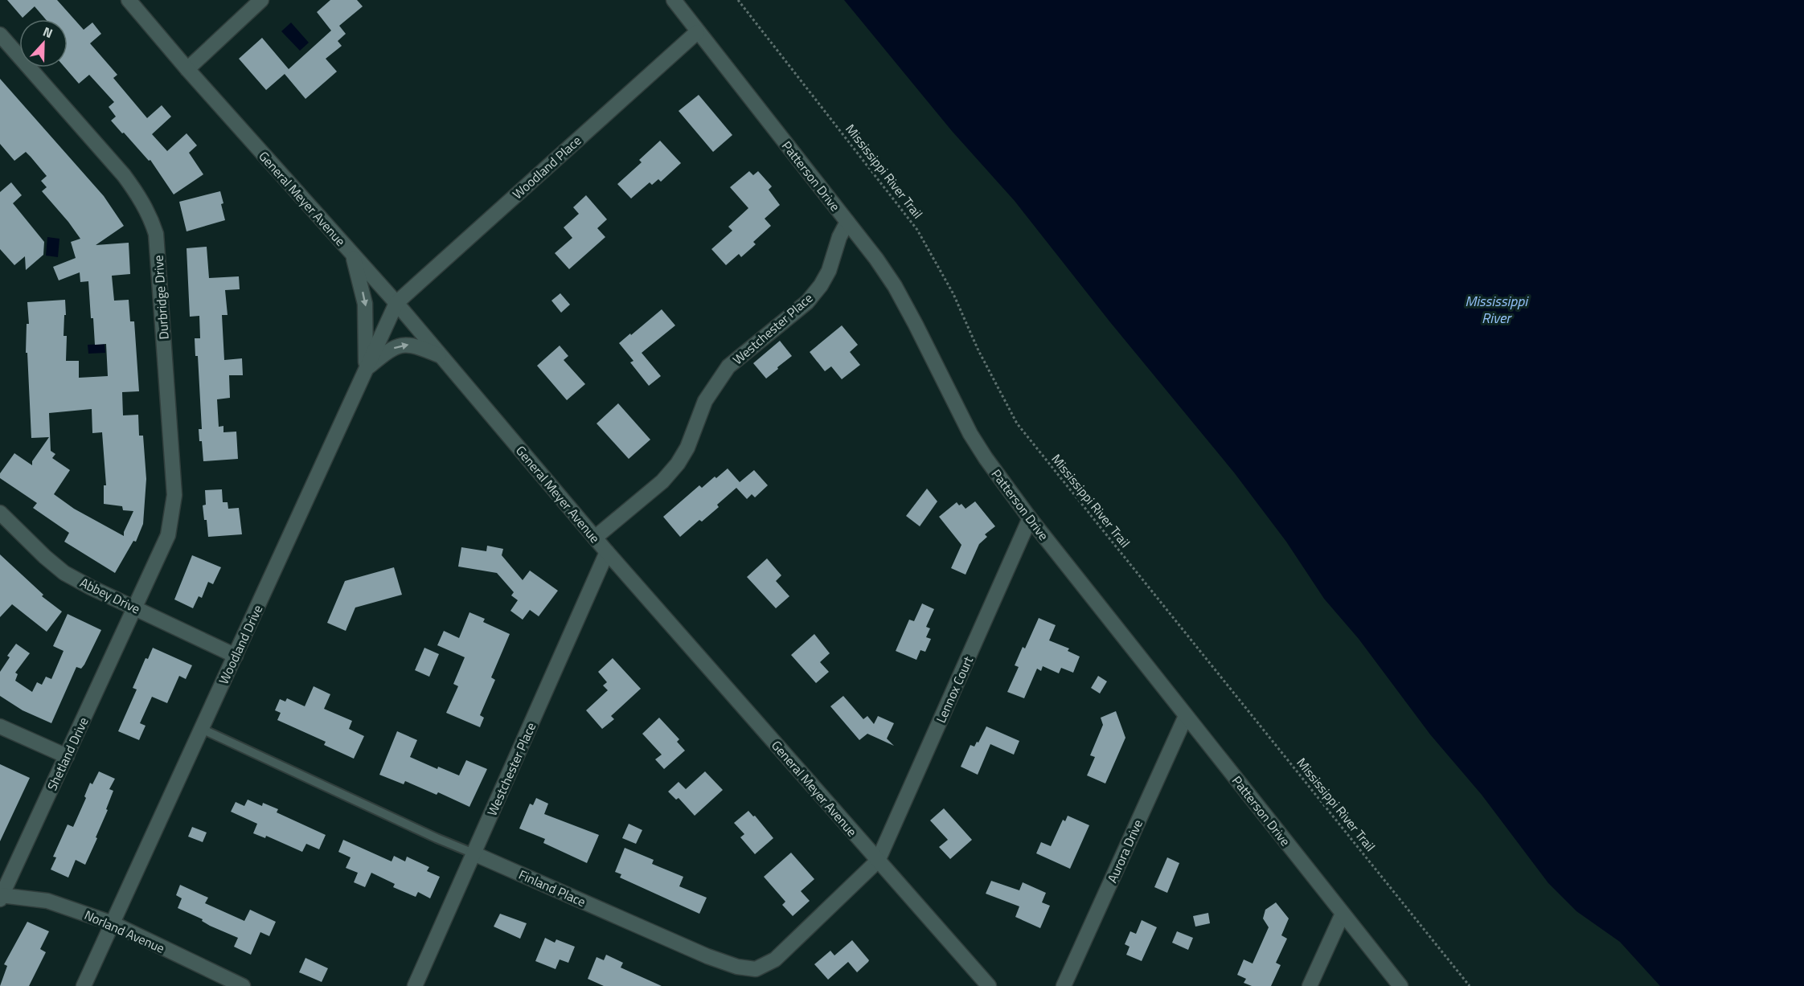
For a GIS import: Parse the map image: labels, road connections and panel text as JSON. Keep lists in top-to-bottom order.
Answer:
{
  "streets": {
    "street": [
      "Woodland Place",
      "Patterson Drive",
      "General Meyer Avenue",
      "Durbridge Drive",
      "Westchester Place",
      "Abbey Drive",
      "Woodland Drive",
      "Lennox Court",
      "Shetland Drive",
      "Aurora Drive",
      "Finland Place",
      "Norland Avenue"
    ],
    "path": ["Mississippi River Trail"]
  },
  "crossings": [
    ["Woodland Place", "Patterson Drive"],
    ["Woodland Place", "General Meyer Avenue"],
    ["Woodland Place", "Woodland Drive"],
    ["Patterson Drive", "Westchester Place"],
    ["Patterson Drive", "Lennox Court"],
    ["Patterson Drive", "Aurora Drive"],
    ["General Meyer Avenue", "Westchester Place"],
    ["General Meyer Avenue", "Woodland Drive"],
    ["General Meyer Avenue", "Lennox Court"],
    ["General Meyer Avenue", "Finland Place"],
    ["Durbridge Drive", "Abbey Drive"],
    ["Durbridge Drive", "Shetland Drive"],
    ["Westchester Place", "Finland Place"],
    ["Abbey Drive", "Woodland Drive"],
    ["Abbey Drive", "Shetland Drive"],
    ["Woodland Drive", "Finland Place"],
    ["Woodland Drive", "Norland Avenue"],
    ["Lennox Court", "Finland Place"],
    ["Shetland Drive", "Norland Avenue"]
  ],
  "water": ["Mississippi River"],
  "north": "top"
}
